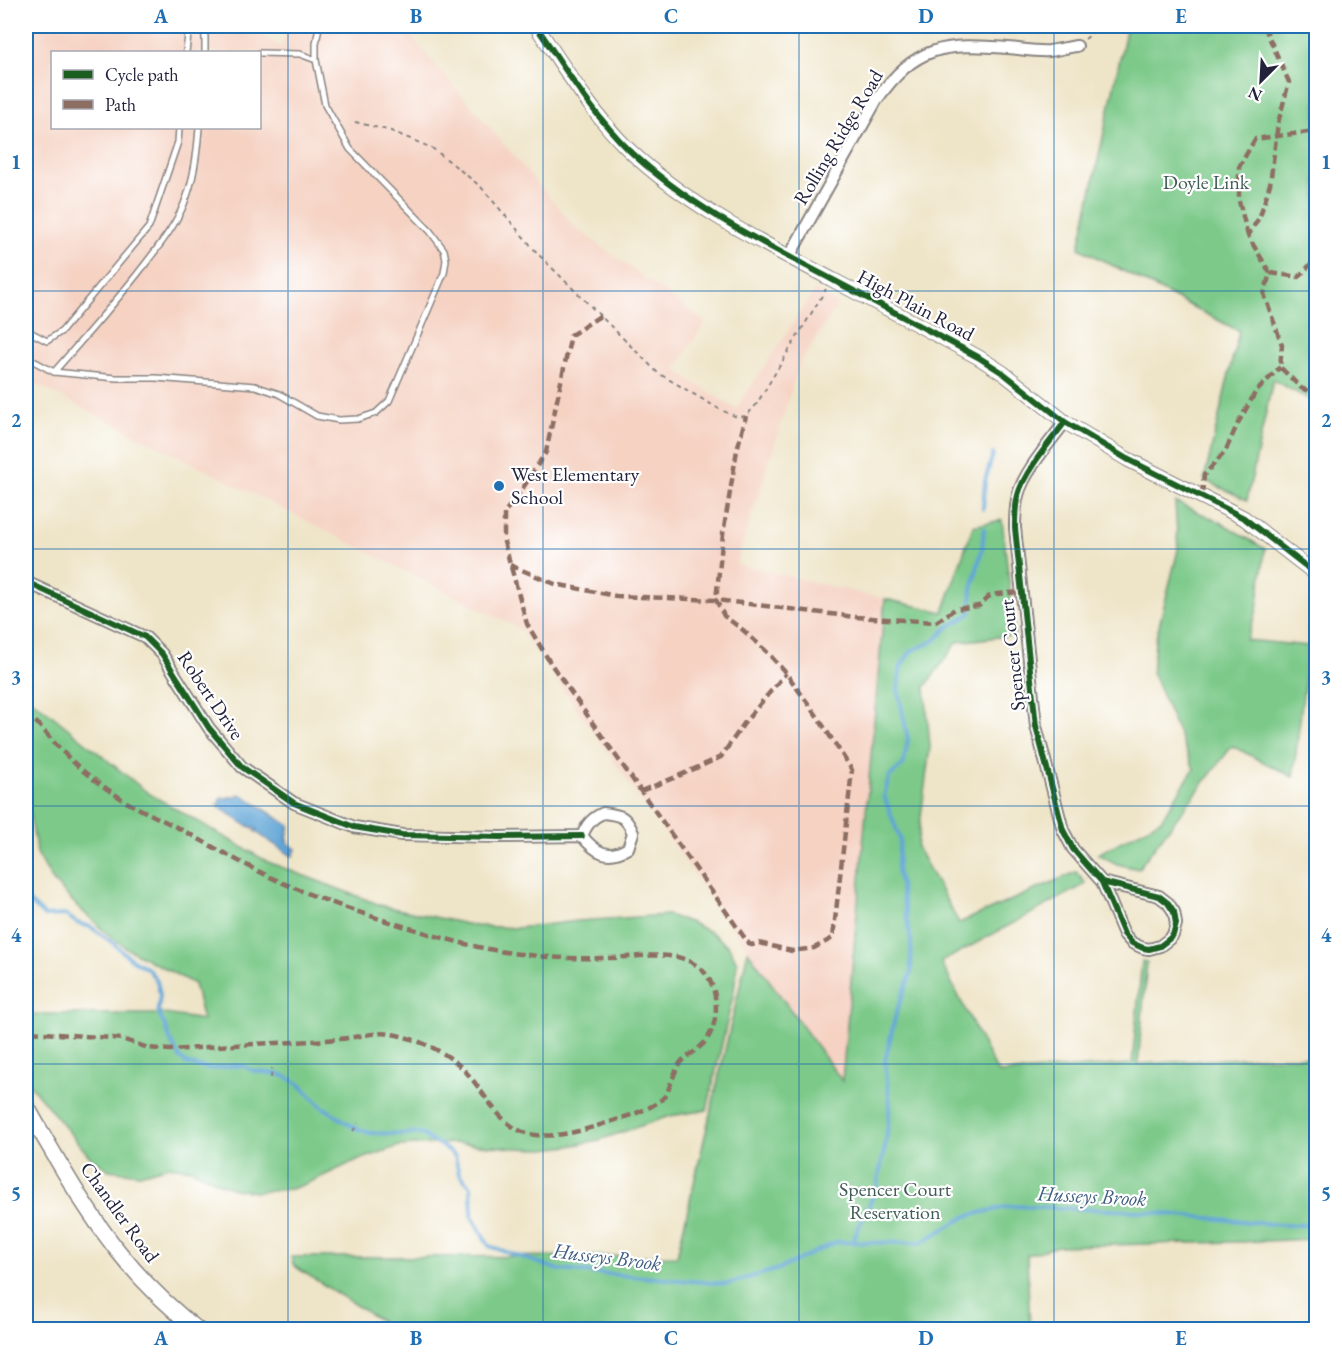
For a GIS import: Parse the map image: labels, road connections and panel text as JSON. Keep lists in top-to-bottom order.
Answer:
{
  "streets": {
    "main road": ["Chandler Road"],
    "street": [
      "Rolling Ridge Road",
      "High Plain Road",
      "Spencer Court",
      "Robert Drive"
    ]
  },
  "crossings": [
    ["Rolling Ridge Road", "High Plain Road"],
    ["High Plain Road", "Spencer Court"]
  ],
  "water": ["Husseys Brook"],
  "parks": ["Doyle Link", "Spencer Court Reservation"],
  "places": ["West Elementary School"],
  "legend": ["Cycle path", "Path"],
  "north": "bottom left",
  "grid": {
    "columns": [
      "A",
      "B",
      "C",
      "D",
      "E"
    ],
    "rows": [
      "1",
      "2",
      "3",
      "4",
      "5"
    ]
  }
}
